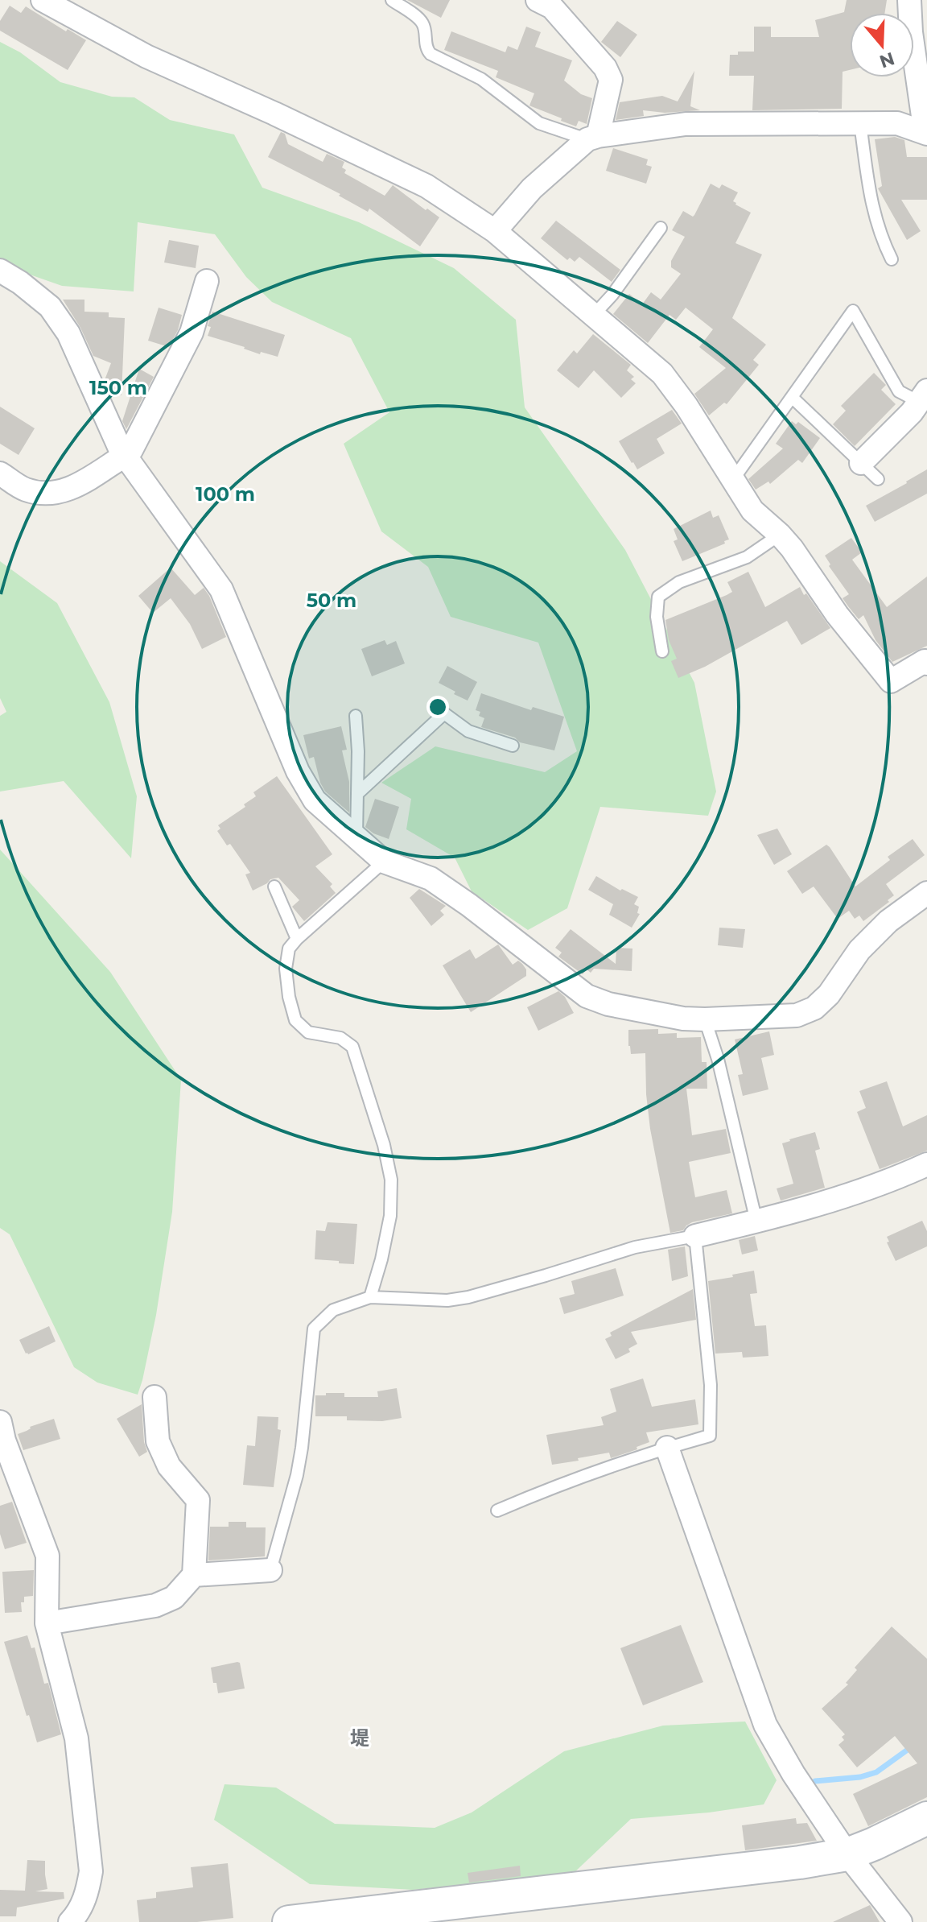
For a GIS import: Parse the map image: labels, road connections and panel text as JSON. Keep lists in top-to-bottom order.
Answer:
{
  "districts": ["堤"],
  "north": "bottom",
  "rings": ["150 m", "100 m", "50 m"]
}
